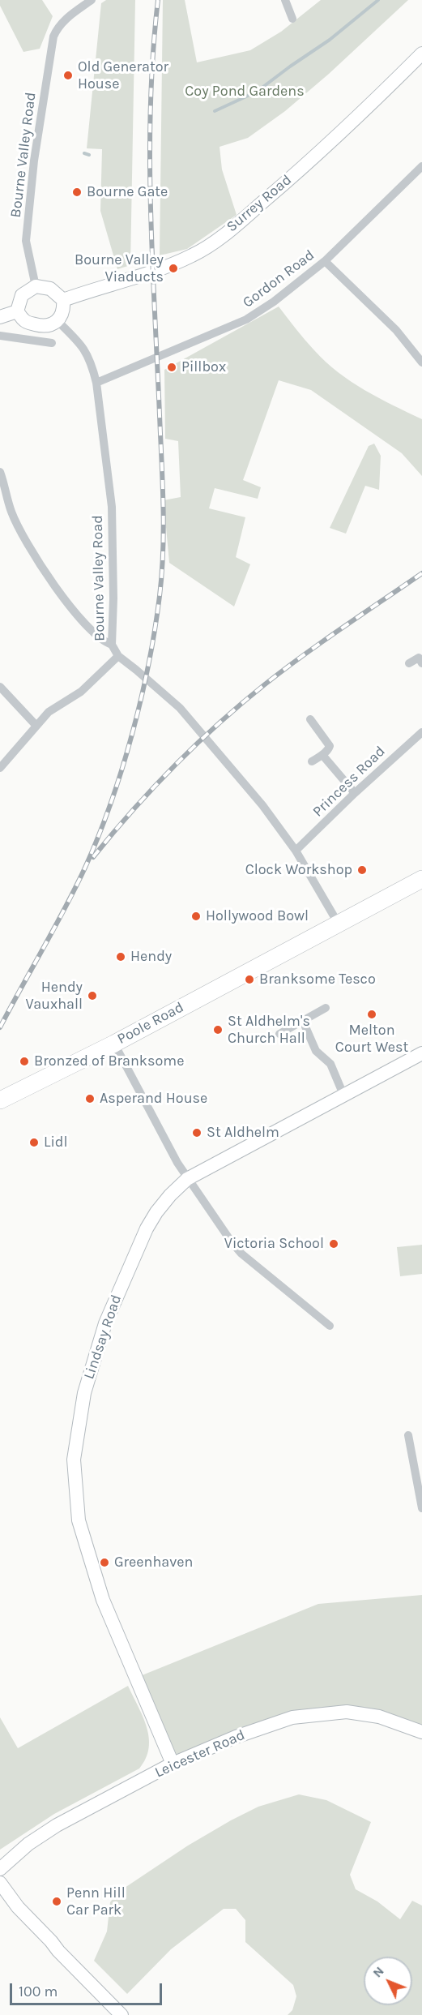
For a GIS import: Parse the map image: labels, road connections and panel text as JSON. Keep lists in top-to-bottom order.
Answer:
{
  "streets": {
    "highway": ["Poole Road"],
    "street": [
      "Bourne Valley Road",
      "Surrey Road",
      "Gordon Road",
      "Princess Road",
      "Lindsay Road",
      "Leicester Road"
    ]
  },
  "crossings": [
    ["Bourne Valley Road", "Surrey Road"],
    ["Bourne Valley Road", "Gordon Road"],
    ["Bourne Valley Road", "Princess Road"],
    ["Bourne Valley Road", "Poole Road"],
    ["Lindsay Road", "Leicester Road"]
  ],
  "parks": ["Coy Pond Gardens"],
  "places": [
    "Old Generator House",
    "Bourne Gate",
    "Bourne Valley Viaducts",
    "Pillbox",
    "Clock Workshop",
    "Hollywood Bowl",
    "Hendy",
    "Branksome Tesco",
    "Hendy Vauxhall",
    "Melton Court West",
    "St Aldhelm's Church Hall",
    "Bronzed of Branksome",
    "Asperand House",
    "St Aldhelm",
    "Lidl",
    "Victoria School",
    "Greenhaven",
    "Penn Hill Car Park"
  ],
  "scale_bar": "100 m",
  "north": "top left"
}
